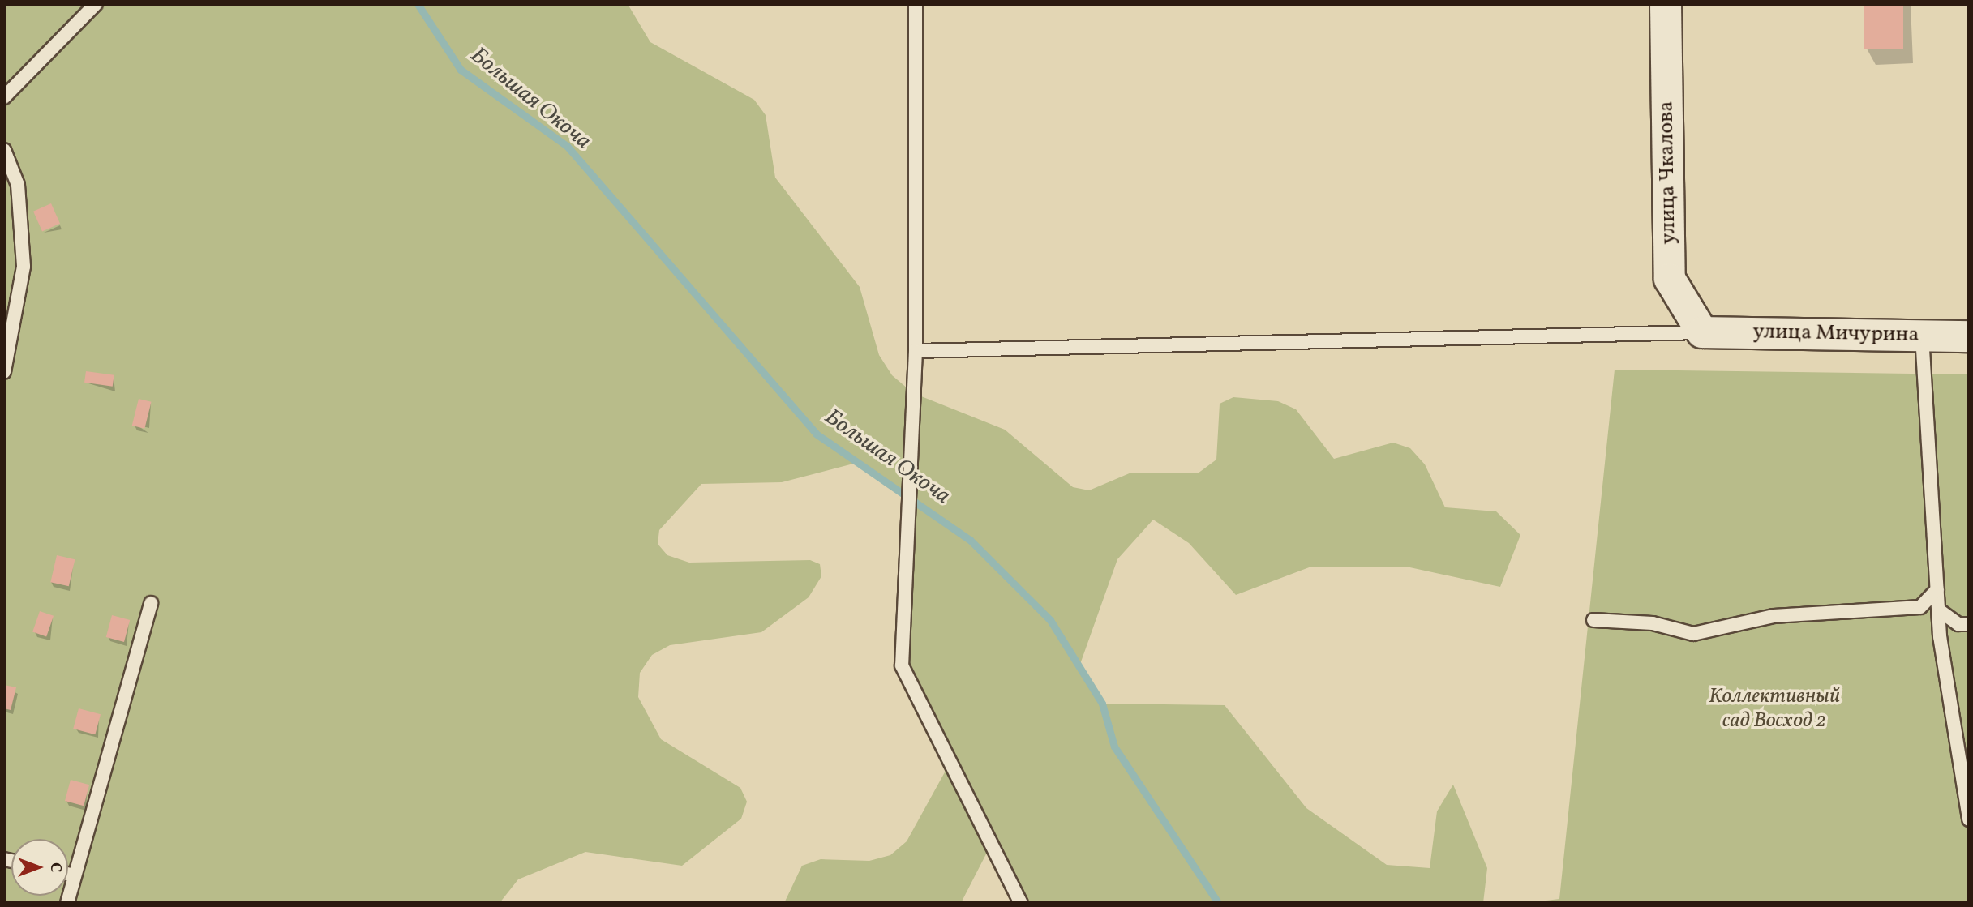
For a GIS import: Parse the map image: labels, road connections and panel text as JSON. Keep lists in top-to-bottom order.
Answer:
{
  "streets": {
    "street": ["улица Чкалова", "улица Мичурина"]
  },
  "crossings": [
    ["улица Чкалова", "улица Мичурина"]
  ],
  "water": ["Большая Окоча"],
  "parks": ["Коллективный сад Восход 2"],
  "north": "right"
}
